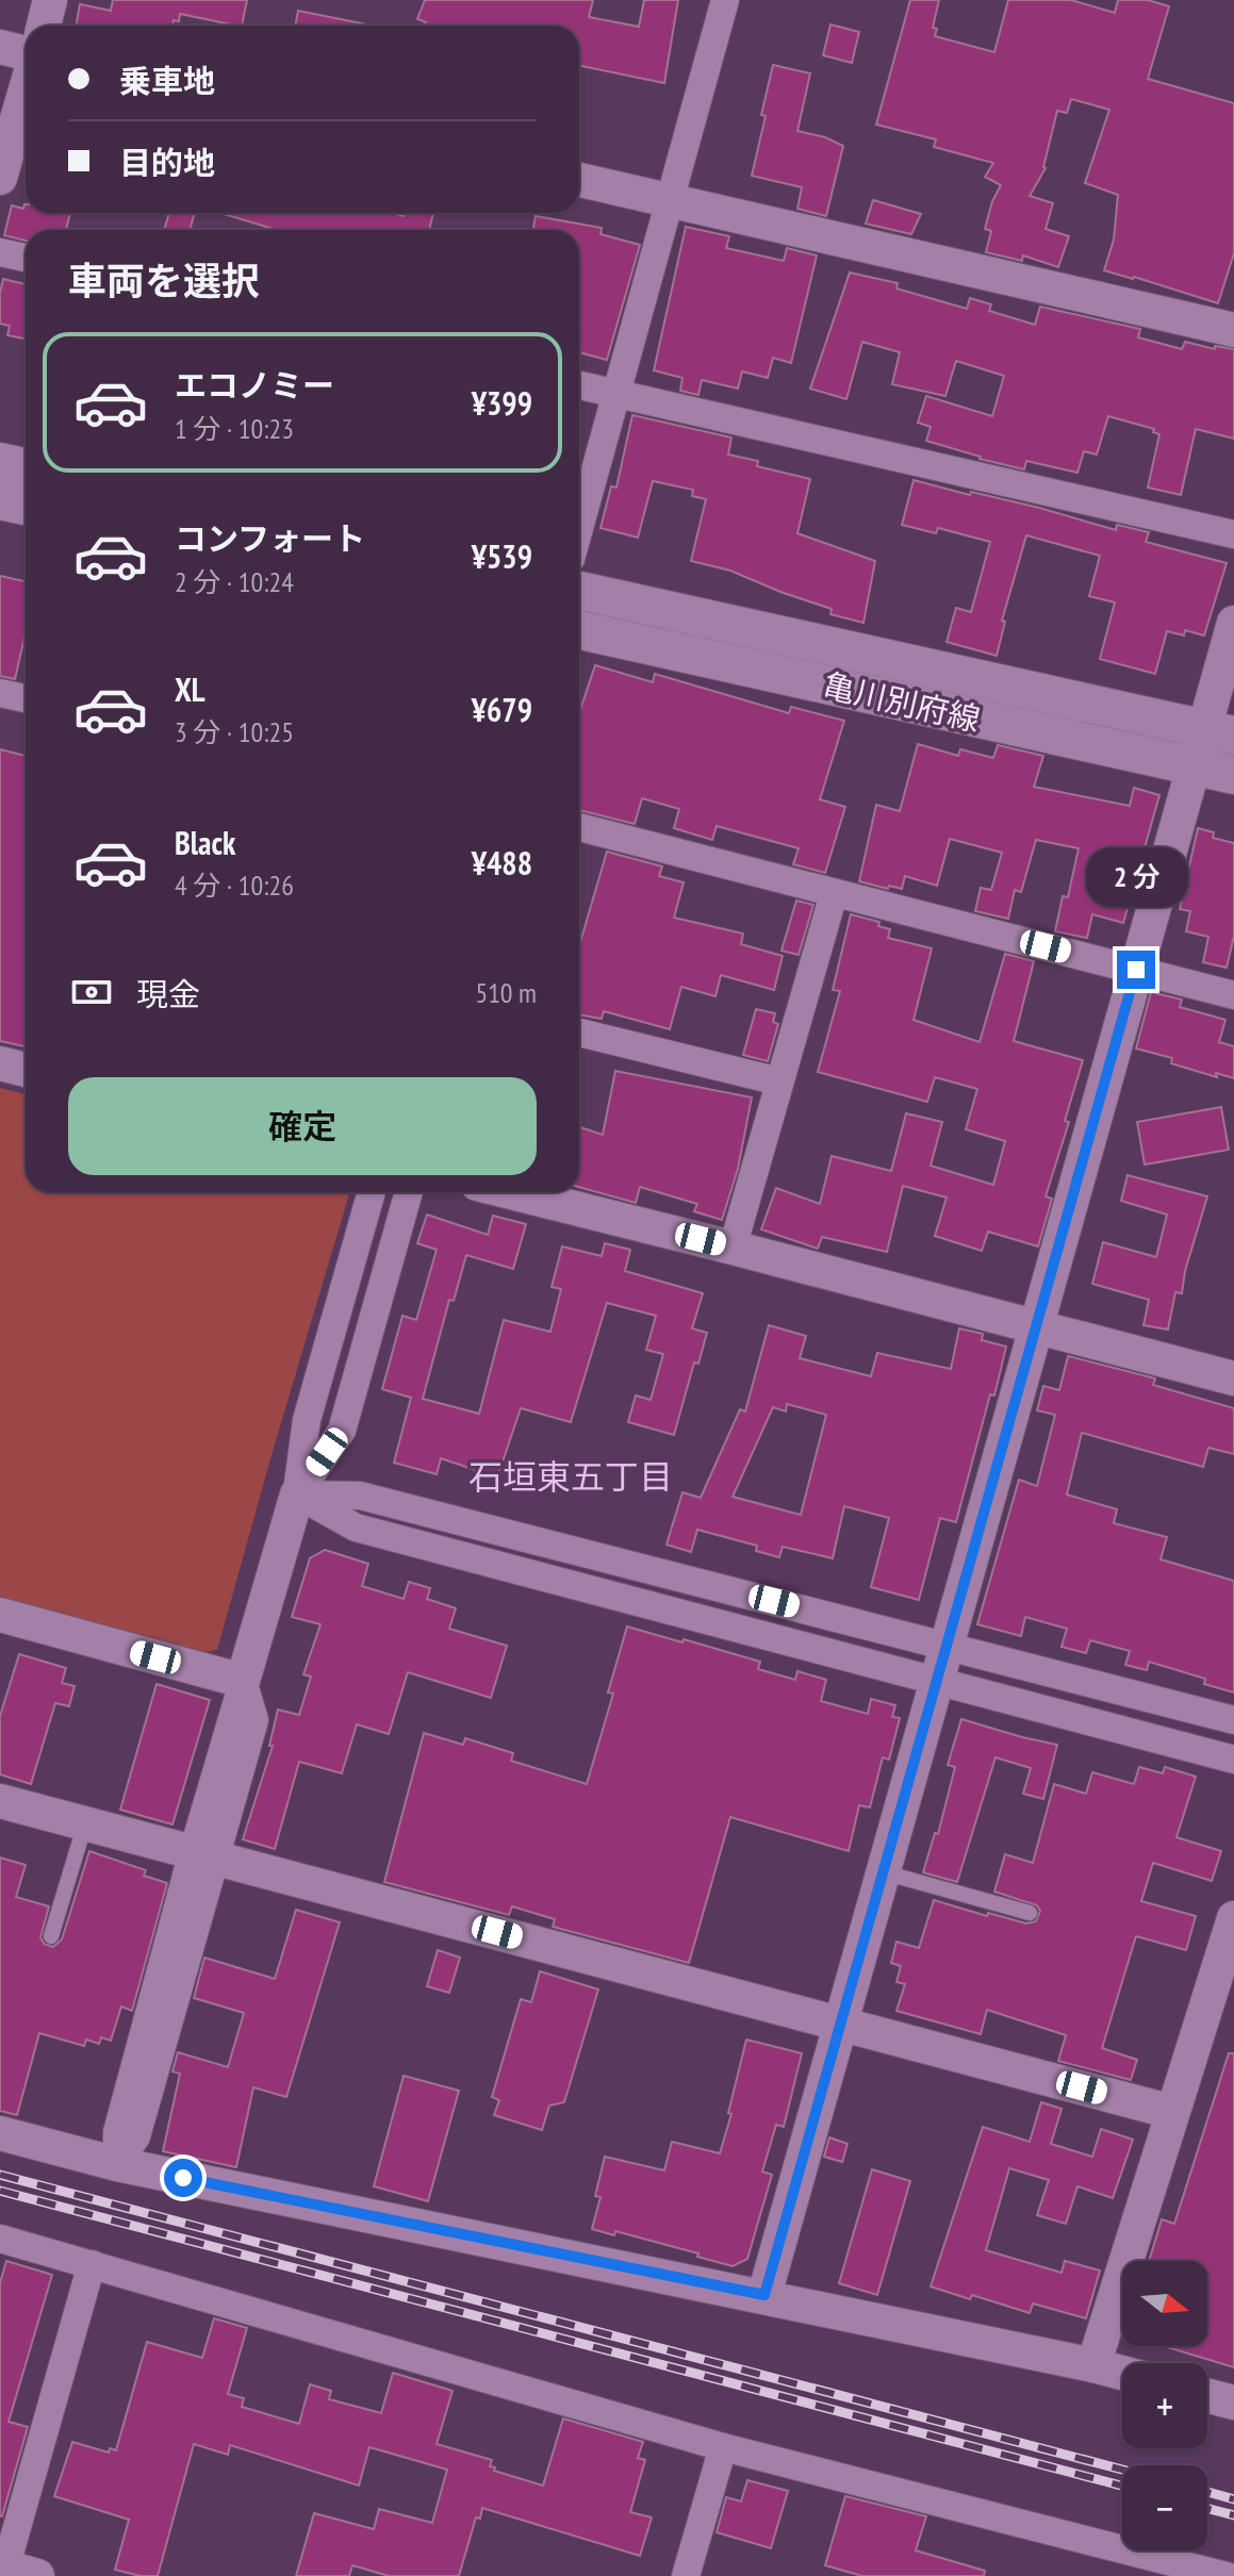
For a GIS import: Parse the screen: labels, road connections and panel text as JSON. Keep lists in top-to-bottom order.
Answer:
{
  "streets": {
    "main road": ["亀川別府線"]
  },
  "districts": ["石垣東五丁目"],
  "north": "right",
  "page": {
    "banner": ["乗車地", "目的地"],
    "heading": "車両を選択",
    "list": [
      {
        "name": "エコノミー",
        "note": "1 分 · 10:23",
        "value": "¥399"
      },
      {
        "name": "コンフォート",
        "note": "2 分 · 10:24",
        "value": "¥539"
      },
      {
        "name": "XL",
        "note": "3 分 · 10:25",
        "value": "¥679"
      },
      {
        "name": "Black",
        "note": "4 分 · 10:26",
        "value": "¥488"
      }
    ],
    "bubble": "2 分",
    "pay": ["現金", "510 m"],
    "buttons": "確定",
    "map_buttons": ["+", "−"]
  }
}
